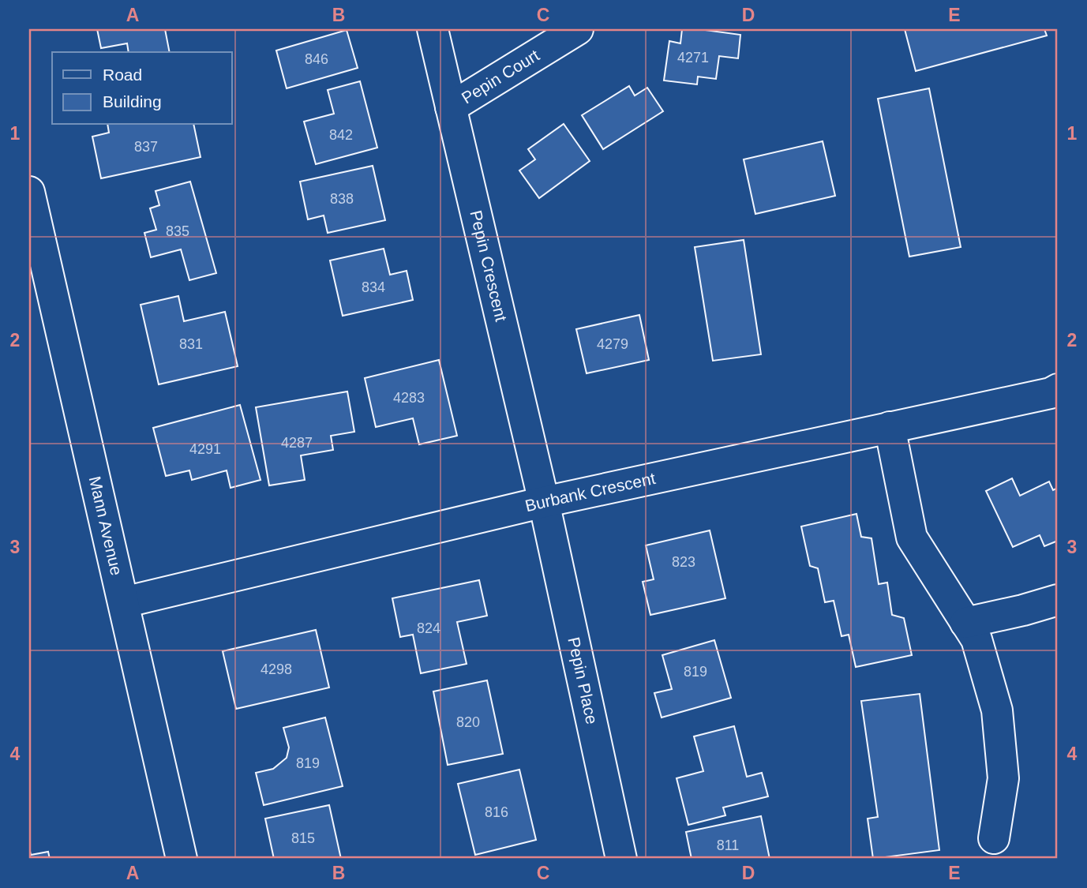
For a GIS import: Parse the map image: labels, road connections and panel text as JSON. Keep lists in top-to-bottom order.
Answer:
{
  "streets": {
    "street": [
      "Pepin Court",
      "Pepin Crescent",
      "Burbank Crescent",
      "Mann Avenue",
      "Pepin Place"
    ]
  },
  "crossings": [
    ["Pepin Court", "Pepin Crescent"],
    ["Pepin Crescent", "Burbank Crescent"],
    ["Pepin Crescent", "Pepin Place"],
    ["Burbank Crescent", "Mann Avenue"],
    ["Burbank Crescent", "Pepin Place"]
  ],
  "house_numbers": [
    "4271",
    "846",
    "842",
    "837",
    "838",
    "835",
    "834",
    "831",
    "4279",
    "4283",
    "4287",
    "4291",
    "823",
    "824",
    "4298",
    "819",
    "820",
    "819",
    "816",
    "815",
    "811"
  ],
  "legend": ["Road", "Building"],
  "grid": {
    "columns": [
      "A",
      "B",
      "C",
      "D",
      "E"
    ],
    "rows": [
      "1",
      "2",
      "3",
      "4"
    ]
  }
}
